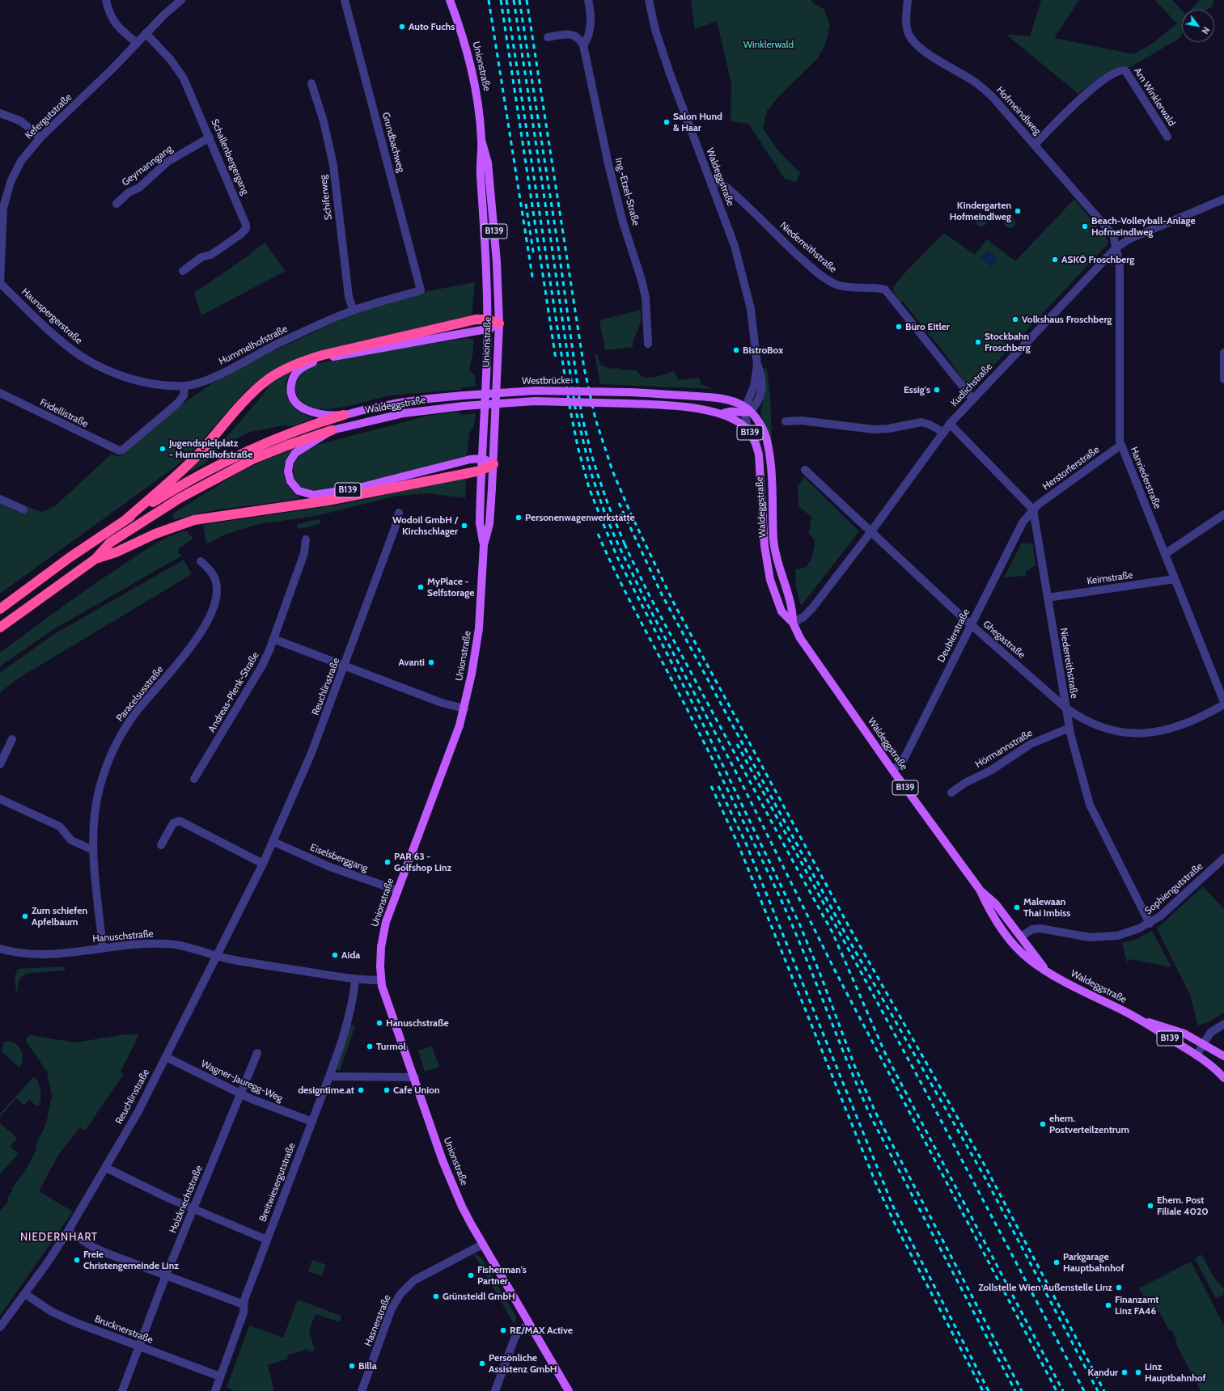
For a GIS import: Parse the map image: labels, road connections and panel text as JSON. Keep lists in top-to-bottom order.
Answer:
{
  "streets": {
    "main road": [
      "Unionstraße",
      "Waldeggstraße",
      "B139",
      "Westbrücke"
    ],
    "street": [
      "Am Winklerwald",
      "Hofmeindlweg",
      "Kefergutstraße",
      "Grundbachweg",
      "Schallenbergergang",
      "Geymanngang",
      "Ing.-Etzel-Straße",
      "Schiferweg",
      "Niederreithstraße",
      "Haunspergerstraße",
      "Hummelhofstraße",
      "Kudlichstraße",
      "Fridellistraße",
      "Herstorferstraße",
      "Hanriederstraße",
      "Keimstraße",
      "Deublerstraße",
      "Ghegastraße",
      "Reuchlinstraße",
      "Andreas-Plenk-Straße",
      "Paracelsusstraße",
      "Hörmannstraße",
      "Eiselsberggang",
      "Sophiengutstraße",
      "Hanuschstraße",
      "Wagner-Jauregg-Weg",
      "Breitwiesergutstraße",
      "Holzknechtstraße",
      "Hasnerstraße",
      "Brucknerstraße"
    ]
  },
  "crossings": [
    ["Unionstraße", "Waldeggstraße"],
    ["Unionstraße", "B139"],
    ["Unionstraße", "Eiselsberggang"],
    ["Unionstraße", "Hanuschstraße"],
    ["Unionstraße", "Hasnerstraße"],
    ["Am Winklerwald", "Hofmeindlweg"],
    ["Hofmeindlweg", "Kudlichstraße"],
    ["Hofmeindlweg", "Hanriederstraße"],
    ["Kefergutstraße", "Schallenbergergang"],
    ["Kefergutstraße", "Haunspergerstraße"],
    ["Grundbachweg", "Hummelhofstraße"],
    ["Schallenbergergang", "Geymanngang"],
    ["Waldeggstraße", "B139"],
    ["Waldeggstraße", "Niederreithstraße"],
    ["Waldeggstraße", "Westbrücke"],
    ["Waldeggstraße", "Kudlichstraße"],
    ["Waldeggstraße", "Deublerstraße"],
    ["Waldeggstraße", "Sophiengutstraße"],
    ["Schiferweg", "Hummelhofstraße"],
    ["Niederreithstraße", "Kudlichstraße"],
    ["Niederreithstraße", "Herstorferstraße"],
    ["Niederreithstraße", "Keimstraße"],
    ["Niederreithstraße", "Deublerstraße"],
    ["Niederreithstraße", "Ghegastraße"],
    ["Niederreithstraße", "Hörmannstraße"],
    ["Niederreithstraße", "Sophiengutstraße"],
    ["Haunspergerstraße", "Hummelhofstraße"],
    ["Haunspergerstraße", "Fridellistraße"],
    ["Hummelhofstraße", "Fridellistraße"],
    ["Kudlichstraße", "Hanriederstraße"],
    ["Kudlichstraße", "Ghegastraße"],
    ["Herstorferstraße", "Hanriederstraße"],
    ["Herstorferstraße", "Deublerstraße"],
    ["Hanriederstraße", "Keimstraße"],
    ["Hanriederstraße", "Ghegastraße"],
    ["Deublerstraße", "Ghegastraße"],
    ["Reuchlinstraße", "Eiselsberggang"],
    ["Reuchlinstraße", "Hanuschstraße"],
    ["Reuchlinstraße", "Wagner-Jauregg-Weg"],
    ["Reuchlinstraße", "Brucknerstraße"],
    ["Paracelsusstraße", "Hanuschstraße"],
    ["Hanuschstraße", "Breitwiesergutstraße"],
    ["Wagner-Jauregg-Weg", "Breitwiesergutstraße"],
    ["Wagner-Jauregg-Weg", "Holzknechtstraße"],
    ["Breitwiesergutstraße", "Brucknerstraße"],
    ["Holzknechtstraße", "Brucknerstraße"]
  ],
  "districts": ["NIEDERNHART"],
  "parks": ["Winklerwald"],
  "places": [
    "Auto Fuchs",
    "Salon Hund & Haar",
    "Kindergarten Hofmeindlweg",
    "Beach-Volleyball-Anlage Hofmeindlweg",
    "ASKÖ Froschberg",
    "Volkshaus Froschberg",
    "Büro Eitler",
    "Stockbahn Froschberg",
    "BistroBox",
    "Essig's",
    "Jugendspielplatz - Hummelhofstraße",
    "Personenwagenwerkstätte",
    "Wodoil GmbH / Kirchschlager",
    "MyPlace - Selfstorage",
    "Avanti",
    "PAR 63 - Golfshop Linz",
    "Malewaan Thai Imbiss",
    "Zum schiefen Apfelbaum",
    "Aida",
    "Hanuschstraße",
    "Turmöl",
    "designtime.at",
    "Cafe Union",
    "ehem. Postverteilzentrum",
    "Ehem. Post Filiale 4020",
    "Freie Christengemeinde Linz",
    "Parkgarage Hauptbahnhof",
    "Fisherman's Partner",
    "Zollstelle Wien Außenstelle Linz",
    "Grünsteidl GmbH",
    "Finanzamt Linz FA46",
    "RE/MAX Active",
    "Persönliche Assistenz GmbH",
    "Billa",
    "Kandur",
    "Linz Hauptbahnhof"
  ],
  "north": "bottom right"
}
